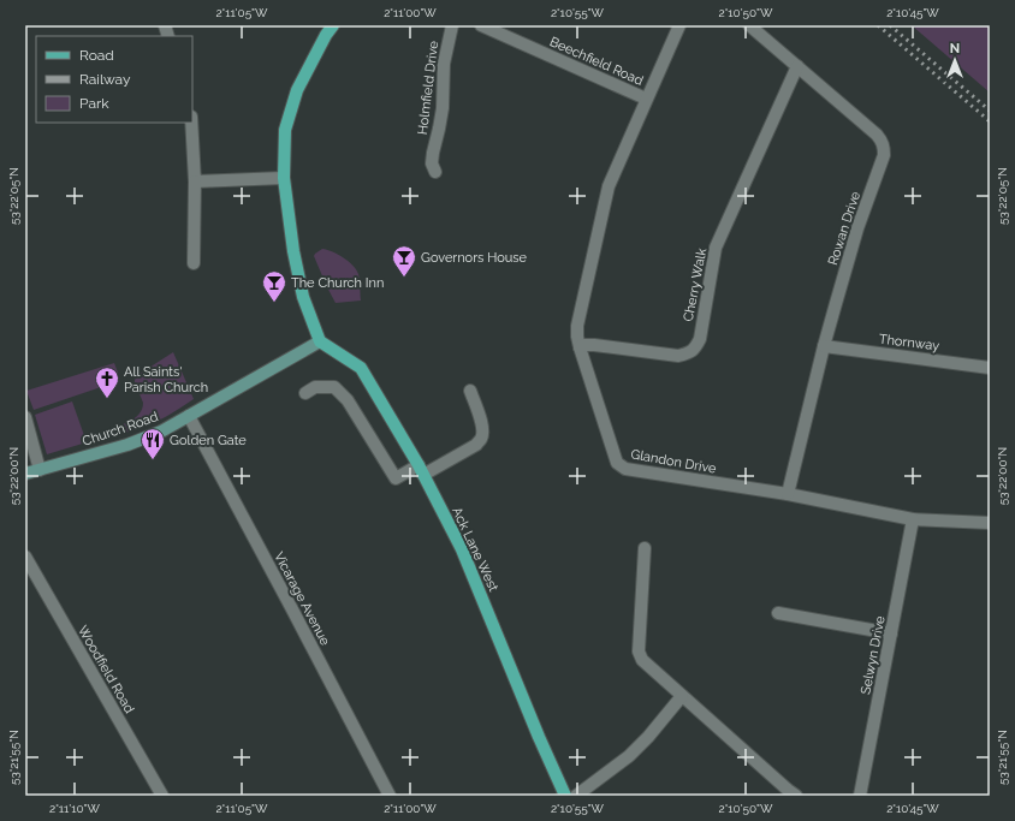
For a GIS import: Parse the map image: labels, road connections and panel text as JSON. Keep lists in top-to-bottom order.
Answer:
{
  "streets": {
    "main road": ["Church Road", "Ack Lane West"],
    "street": [
      "Beechfield Road",
      "Holmfield Drive",
      "Rowan Drive",
      "Cherry Walk",
      "Thornway",
      "Glandon Drive",
      "Vicarage Avenue",
      "Selwyn Drive",
      "Woodfield Road"
    ]
  },
  "crossings": [
    ["Beechfield Road", "Glandon Drive"],
    ["Rowan Drive", "Cherry Walk"],
    ["Rowan Drive", "Thornway"],
    ["Rowan Drive", "Glandon Drive"],
    ["Cherry Walk", "Glandon Drive"],
    ["Church Road", "Ack Lane West"],
    ["Church Road", "Vicarage Avenue"],
    ["Glandon Drive", "Selwyn Drive"]
  ],
  "places": {
    "bar": ["Governors House", "The Church Inn"],
    "church": ["All Saints' Parish Church"],
    "restaurant": ["Golden Gate"]
  },
  "legend": ["Road", "Railway", "Park"],
  "north": "top",
  "coordinates": [
    "2°11'05\"W",
    "2°11'00\"W",
    "2°10'55\"W",
    "2°10'50\"W",
    "2°10'45\"W",
    "53°22'05\"N",
    "53°22'00\"N",
    "53°21'55\"N",
    "2°11'10\"W"
  ]
}
